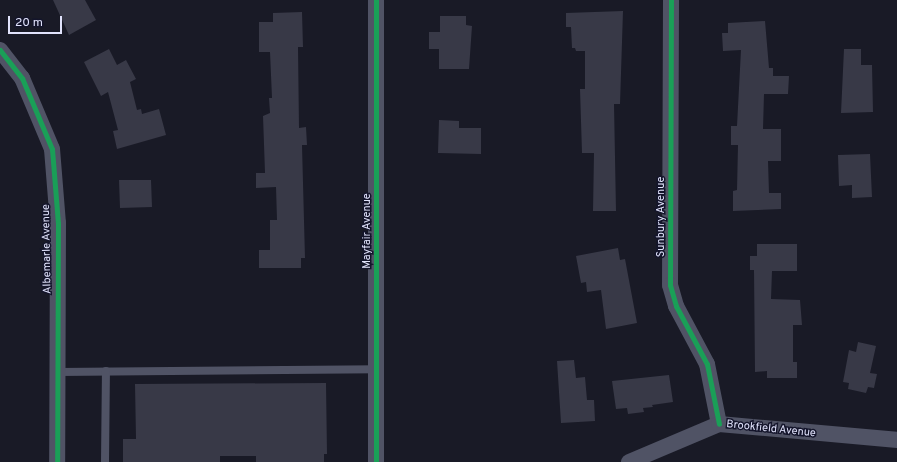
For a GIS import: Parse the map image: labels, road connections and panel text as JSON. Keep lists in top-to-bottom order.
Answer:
{
  "streets": {
    "street": [
      "Sunbury Avenue",
      "Mayfair Avenue",
      "Albemarle Avenue",
      "Brookfield Avenue"
    ]
  },
  "crossings": [
    ["Sunbury Avenue", "Brookfield Avenue"]
  ],
  "scale_bar": "20 m"
}
